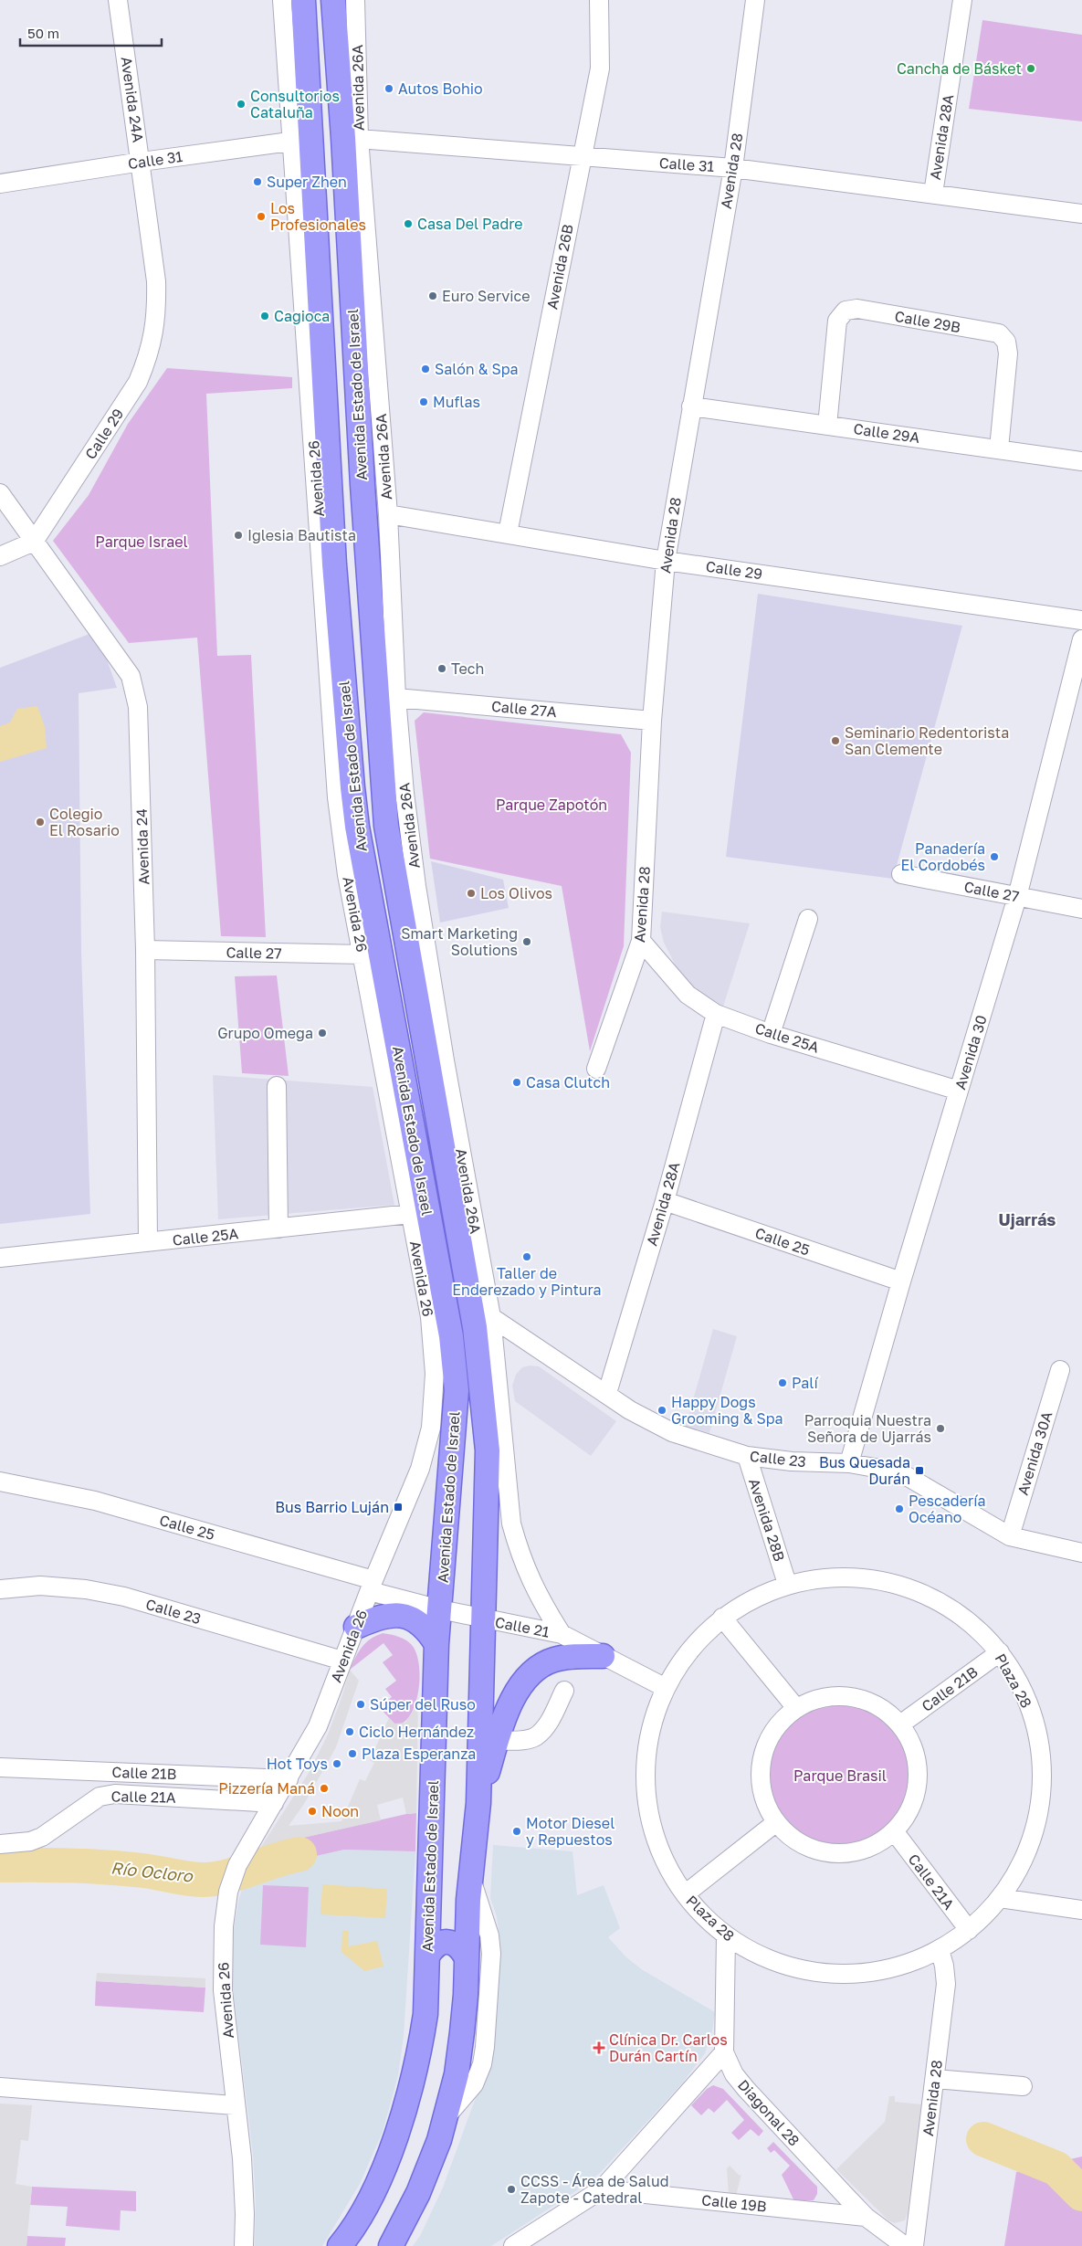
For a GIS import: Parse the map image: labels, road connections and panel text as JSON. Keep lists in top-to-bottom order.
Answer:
{
  "streets": {
    "main road": ["Avenida Estado de Israel"],
    "street": [
      "Avenida 26A",
      "Avenida 24A",
      "Avenida 28A",
      "Calle 31",
      "Avenida 28",
      "Avenida 26B",
      "Calle 29B",
      "Calle 29A",
      "Calle 29",
      "Avenida 26",
      "Calle 27A",
      "Avenida 24",
      "Calle 27",
      "Calle 25A",
      "Avenida 30",
      "Calle 25",
      "Avenida 30A",
      "Calle 23",
      "Avenida 28B",
      "Calle 21",
      "Plaza 28",
      "Calle 21B",
      "Calle 21A",
      "Diagonal 28",
      "Calle 19B"
    ]
  },
  "crossings": [
    ["Avenida 26A", "Calle 31"],
    ["Avenida 26A", "Avenida Estado de Israel"],
    ["Avenida 26A", "Calle 29"],
    ["Avenida 26A", "Calle 27A"],
    ["Avenida 26A", "Calle 23"],
    ["Avenida 26A", "Calle 21"],
    ["Avenida 24A", "Calle 31"],
    ["Avenida 24A", "Calle 29"],
    ["Avenida 28A", "Calle 31"],
    ["Avenida 28A", "Calle 25A"],
    ["Avenida 28A", "Calle 25"],
    ["Avenida 28A", "Calle 23"],
    ["Calle 31", "Avenida 28"],
    ["Calle 31", "Avenida 26B"],
    ["Calle 31", "Avenida Estado de Israel"],
    ["Calle 31", "Avenida 26"],
    ["Avenida 28", "Calle 29A"],
    ["Avenida 28", "Calle 29"],
    ["Avenida 28", "Calle 27A"],
    ["Avenida 28", "Calle 25A"],
    ["Avenida 28", "Plaza 28"],
    ["Avenida 26B", "Calle 29"],
    ["Calle 29B", "Calle 29A"],
    ["Avenida Estado de Israel", "Avenida 26"],
    ["Avenida Estado de Israel", "Calle 21"],
    ["Calle 29", "Avenida 24"],
    ["Avenida 26", "Calle 27"],
    ["Avenida 26", "Calle 25A"],
    ["Avenida 26", "Calle 25"],
    ["Avenida 26", "Calle 23"],
    ["Avenida 26", "Calle 21"],
    ["Avenida 26", "Calle 21B"],
    ["Avenida 26", "Calle 21A"],
    ["Avenida 24", "Calle 27"],
    ["Avenida 24", "Calle 25A"],
    ["Calle 27", "Avenida 30"],
    ["Calle 25A", "Avenida 30"],
    ["Avenida 30", "Calle 25"],
    ["Avenida 30", "Calle 23"],
    ["Calle 25", "Calle 21"],
    ["Avenida 30A", "Calle 23"],
    ["Calle 23", "Avenida 28B"],
    ["Avenida 28B", "Plaza 28"],
    ["Calle 21", "Plaza 28"],
    ["Plaza 28", "Calle 21B"],
    ["Plaza 28", "Calle 21A"],
    ["Plaza 28", "Diagonal 28"],
    ["Calle 21B", "Calle 21A"],
    ["Diagonal 28", "Calle 19B"]
  ],
  "districts": ["Ujarrás"],
  "water": ["Río Ocloro"],
  "parks": ["Parque Israel", "Parque Zapotón", "Parque Brasil"],
  "places": {
    "other": [
      "Cancha de Básket",
      "Autos Bohio",
      "Consultorios Cataluña",
      "Super Zhen",
      "Los Profesionales",
      "Casa Del Padre",
      "Euro Service",
      "Cagioca",
      "Salón & Spa",
      "Muflas",
      "Iglesia Bautista",
      "Tech",
      "Seminario Redentorista San Clemente",
      "Colegio El Rosario",
      "Panadería El Cordobés",
      "Los Olivos",
      "Smart Marketing Solutions",
      "Grupo Omega",
      "Casa Clutch",
      "Taller de Enderezado y Pintura",
      "Palí",
      "Happy Dogs Grooming & Spa",
      "Parroquia Nuestra Señora de Ujarrás",
      "Pescadería Océano",
      "Súper del Ruso",
      "Ciclo Hernández",
      "Plaza Esperanza",
      "Hot Toys",
      "Pizzería Maná",
      "Noon",
      "Motor Diesel y Repuestos",
      "CCSS - Área de Salud Zapote - Catedral"
    ],
    "transit": ["Bus Quesada Durán", "Bus Barrio Luján"],
    "health": ["Clínica Dr. Carlos Durán Cartín"]
  },
  "scale_bar": "50 m"
}
